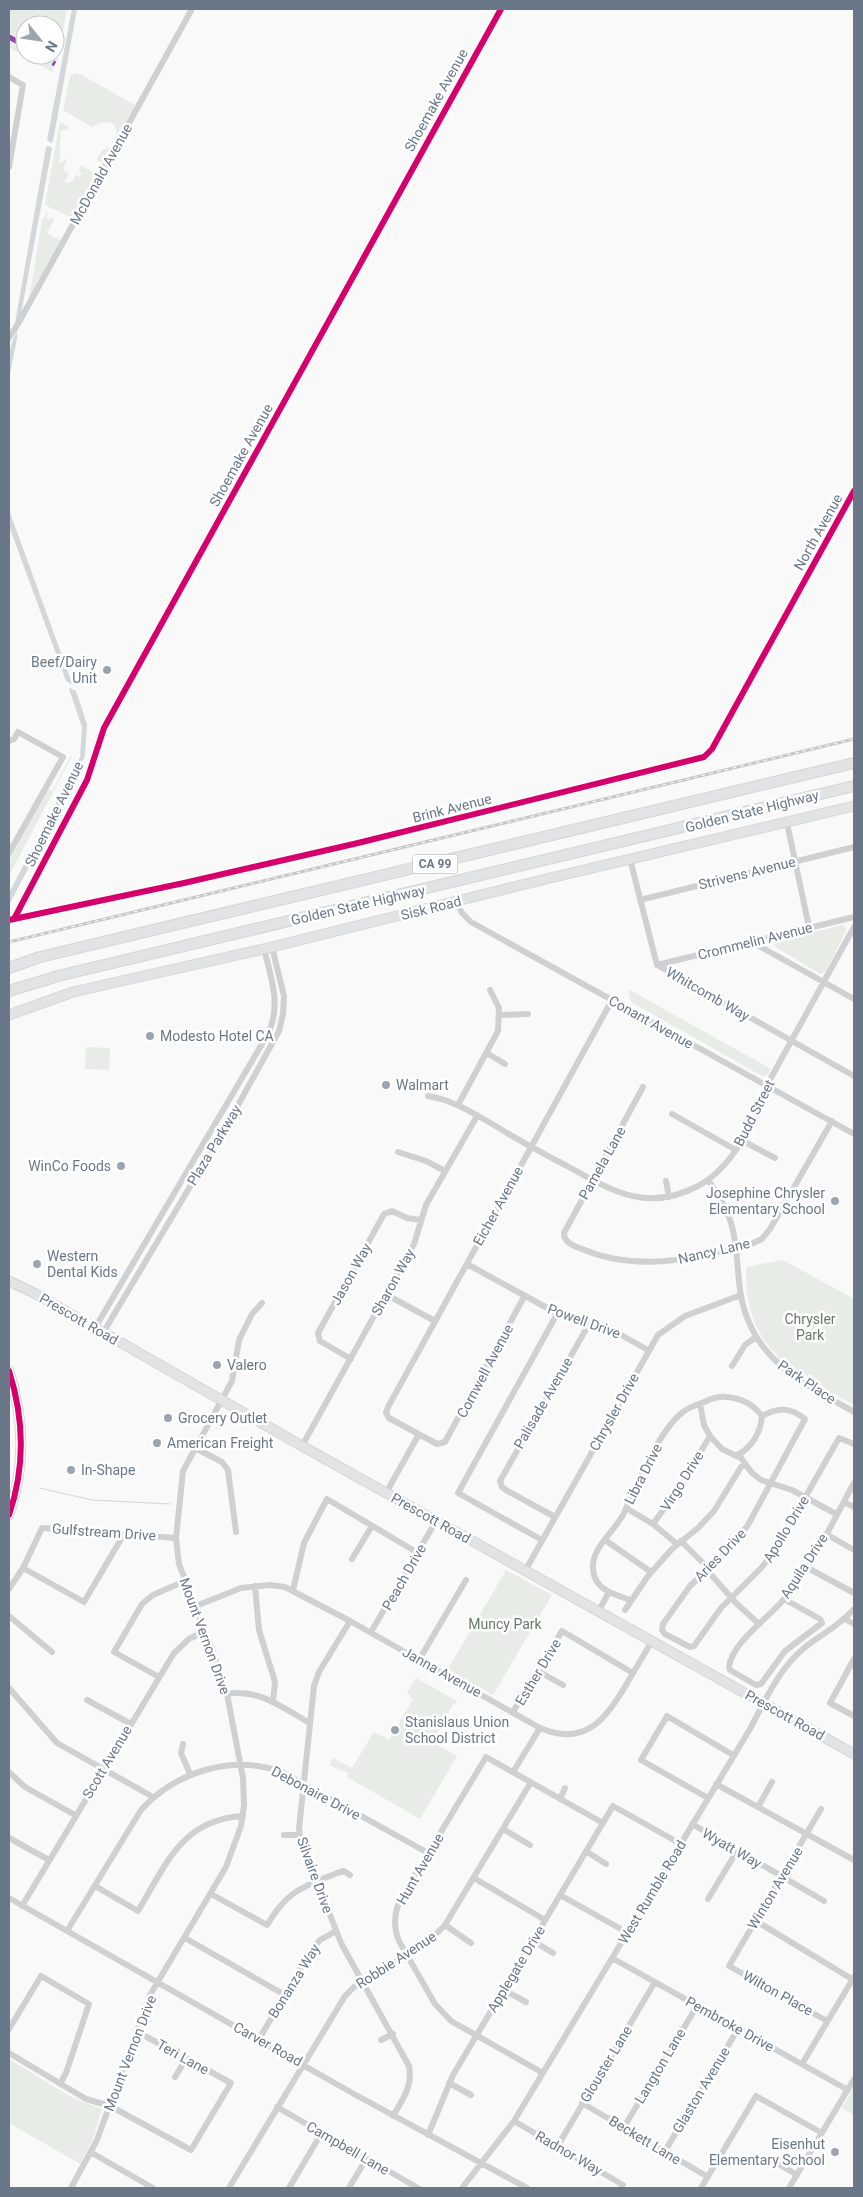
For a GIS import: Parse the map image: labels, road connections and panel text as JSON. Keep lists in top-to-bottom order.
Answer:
{
  "streets": {
    "highway": ["Golden State Highway", "CA 99"],
    "main road": ["Sisk Road", "Prescott Road"],
    "street": [
      "Shoemake Avenue",
      "McDonald Avenue",
      "North Avenue",
      "Brink Avenue",
      "Strivens Avenue",
      "Crommelin Avenue",
      "Whitcomb Way",
      "Conant Avenue",
      "Budd Street",
      "Plaza Parkway",
      "Pamela Lane",
      "Eicher Avenue",
      "Nancy Lane",
      "Jason Way",
      "Sharon Way",
      "Powell Drive",
      "Cornwell Avenue",
      "Park Place",
      "Palisade Avenue",
      "Chrysler Drive",
      "Libra Drive",
      "Virgo Drive",
      "Apollo Drive",
      "Gulfstream Drive",
      "Aries Drive",
      "Aquila Drive",
      "Peach Drive",
      "Mount Vernon Drive",
      "Janna Avenue",
      "Esther Drive",
      "Scott Avenue",
      "Debonaire Drive",
      "Wyatt Way",
      "Hunt Avenue",
      "Silvaire Drive",
      "Winton Avenue",
      "West Rumble Road",
      "Robbie Avenue",
      "Applegate Drive",
      "Bonanza Way",
      "Wilton Place",
      "Pembroke Drive",
      "Carver Road",
      "Teri Lane",
      "Glouster Lane",
      "Langton Lane",
      "Glaston Avenue",
      "Beckett Lane",
      "Campbell Lane",
      "Radnor Way"
    ]
  },
  "crossings": [
    ["Shoemake Avenue", "Brink Avenue"],
    ["North Avenue", "Brink Avenue"],
    ["Strivens Avenue", "Whitcomb Way"],
    ["Sisk Road", "Whitcomb Way"],
    ["Sisk Road", "Conant Avenue"],
    ["Sisk Road", "Plaza Parkway"],
    ["Crommelin Avenue", "Whitcomb Way"],
    ["Whitcomb Way", "Budd Street"],
    ["Conant Avenue", "Budd Street"],
    ["Conant Avenue", "Eicher Avenue"],
    ["Conant Avenue", "Nancy Lane"],
    ["Budd Street", "Pamela Lane"],
    ["Budd Street", "Eicher Avenue"],
    ["Budd Street", "Sharon Way"],
    ["Budd Street", "Park Place"],
    ["Plaza Parkway", "Prescott Road"],
    ["Pamela Lane", "Nancy Lane"],
    ["Eicher Avenue", "Powell Drive"],
    ["Eicher Avenue", "Cornwell Avenue"],
    ["Nancy Lane", "Park Place"],
    ["Jason Way", "Sharon Way"],
    ["Sharon Way", "Prescott Road"],
    ["Prescott Road", "Chrysler Drive"],
    ["Prescott Road", "Peach Drive"],
    ["Prescott Road", "Mount Vernon Drive"],
    ["Prescott Road", "Janna Avenue"],
    ["Prescott Road", "West Rumble Road"],
    ["Powell Drive", "Cornwell Avenue"],
    ["Powell Drive", "Palisade Avenue"],
    ["Powell Drive", "Chrysler Drive"],
    ["Park Place", "Chrysler Drive"],
    ["Palisade Avenue", "Chrysler Drive"],
    ["Libra Drive", "Virgo Drive"],
    ["Libra Drive", "Aries Drive"],
    ["Virgo Drive", "Aries Drive"],
    ["Apollo Drive", "Aries Drive"],
    ["Gulfstream Drive", "Mount Vernon Drive"],
    ["Peach Drive", "Janna Avenue"],
    ["Mount Vernon Drive", "Janna Avenue"],
    ["Mount Vernon Drive", "Scott Avenue"],
    ["Mount Vernon Drive", "Debonaire Drive"],
    ["Mount Vernon Drive", "Carver Road"],
    ["Mount Vernon Drive", "Teri Lane"],
    ["Janna Avenue", "Esther Drive"],
    ["Janna Avenue", "Silvaire Drive"],
    ["Scott Avenue", "Carver Road"],
    ["Debonaire Drive", "Hunt Avenue"],
    ["Debonaire Drive", "Silvaire Drive"],
    ["Debonaire Drive", "Carver Road"],
    ["Wyatt Way", "Winton Avenue"],
    ["Wyatt Way", "West Rumble Road"],
    ["Hunt Avenue", "West Rumble Road"],
    ["Hunt Avenue", "Robbie Avenue"],
    ["Hunt Avenue", "Applegate Drive"],
    ["Silvaire Drive", "Robbie Avenue"],
    ["Silvaire Drive", "Bonanza Way"],
    ["Silvaire Drive", "Carver Road"],
    ["Winton Avenue", "Wilton Place"],
    ["West Rumble Road", "Applegate Drive"],
    ["West Rumble Road", "Pembroke Drive"],
    ["West Rumble Road", "Carver Road"],
    ["West Rumble Road", "Radnor Way"],
    ["Robbie Avenue", "Carver Road"],
    ["Robbie Avenue", "Campbell Lane"],
    ["Applegate Drive", "Carver Road"],
    ["Bonanza Way", "Carver Road"],
    ["Pembroke Drive", "Glouster Lane"],
    ["Pembroke Drive", "Langton Lane"],
    ["Pembroke Drive", "Glaston Avenue"],
    ["Glouster Lane", "Beckett Lane"],
    ["Glouster Lane", "Radnor Way"],
    ["Langton Lane", "Beckett Lane"],
    ["Glaston Avenue", "Beckett Lane"]
  ],
  "parks": ["Chrysler Park", "Muncy Park"],
  "places": [
    "Beef/Dairy Unit",
    "Modesto Hotel CA",
    "Walmart",
    "WinCo Foods",
    "Josephine Chrysler Elementary School",
    "Western Dental Kids",
    "Valero",
    "Grocery Outlet",
    "American Freight",
    "In-Shape",
    "Stanislaus Union School District",
    "Eisenhut Elementary School"
  ],
  "north": "bottom right"
}
